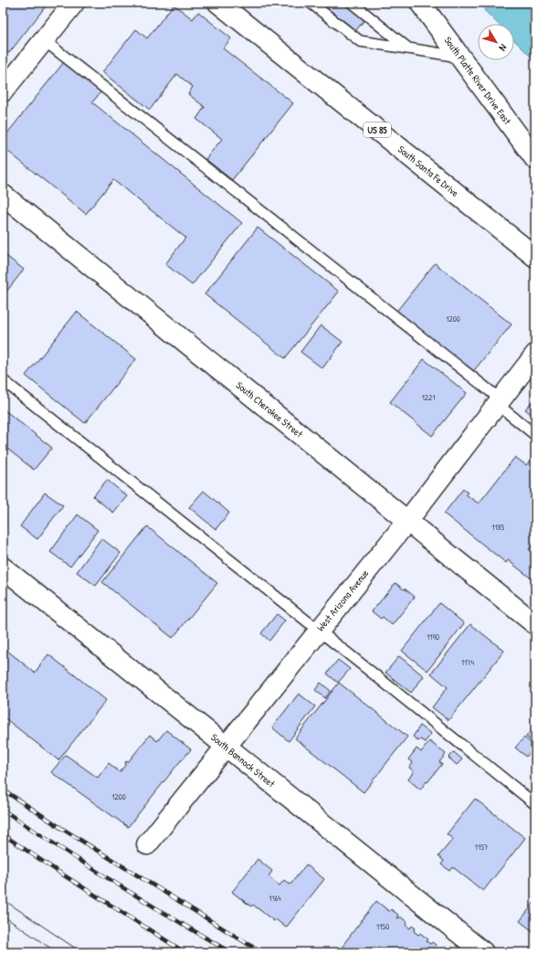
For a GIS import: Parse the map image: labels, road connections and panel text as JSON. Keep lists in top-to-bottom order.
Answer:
{
  "streets": {
    "main road": [
      "South Platte River Drive East",
      "US 85",
      "South Santa Fe Drive",
      "South Cherokee Street",
      "West Arizona Avenue",
      "South Bannock Street"
    ]
  },
  "crossings": [
    ["South Cherokee Street", "West Arizona Avenue"],
    ["West Arizona Avenue", "South Bannock Street"]
  ],
  "house_numbers": [
    "1200",
    "1221",
    "1185",
    "1190",
    "1174",
    "1200",
    "1157",
    "1164",
    "1150"
  ],
  "north": "bottom right"
}
